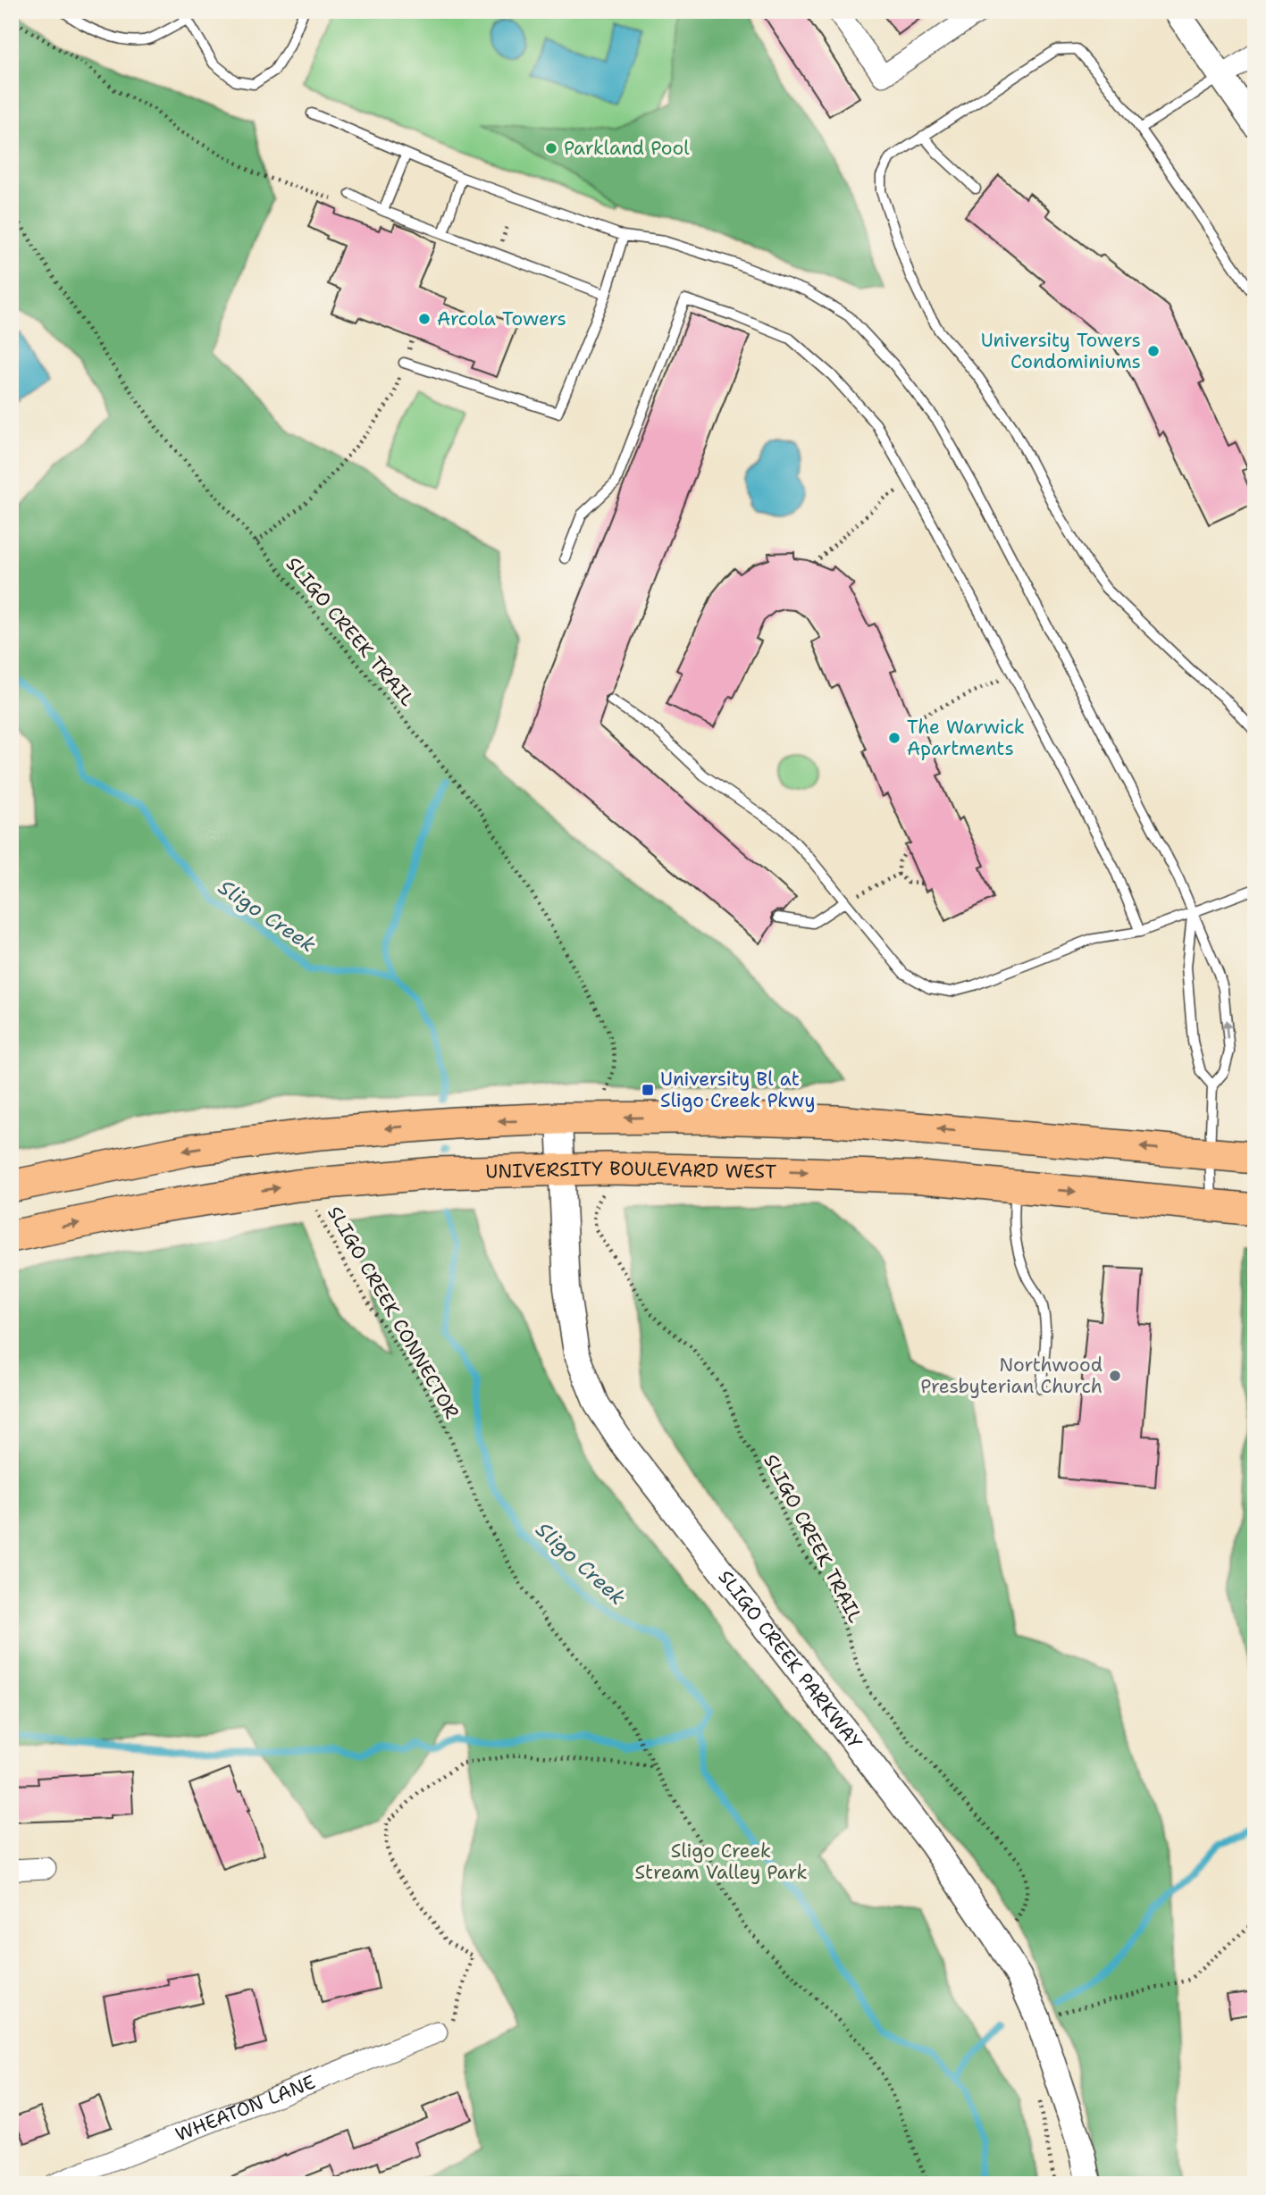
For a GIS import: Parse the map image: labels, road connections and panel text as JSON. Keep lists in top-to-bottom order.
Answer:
{
  "streets": {
    "main road": ["UNIVERSITY BOULEVARD WEST"],
    "street": ["SLIGO CREEK PARKWAY", "WHEATON LANE"],
    "path": ["SLIGO CREEK TRAIL", "SLIGO CREEK CONNECTOR"]
  },
  "crossings": [
    ["UNIVERSITY BOULEVARD WEST", "SLIGO CREEK PARKWAY"]
  ],
  "water": ["Sligo Creek"],
  "parks": ["Sligo Creek Stream Valley Park"],
  "places": {
    "other": [
      "Parkland Pool",
      "Arcola Towers",
      "University Towers Condominiums",
      "The Warwick Apartments",
      "Northwood Presbyterian Church"
    ],
    "transit": ["University Bl at Sligo Creek Pkwy"]
  }
}
